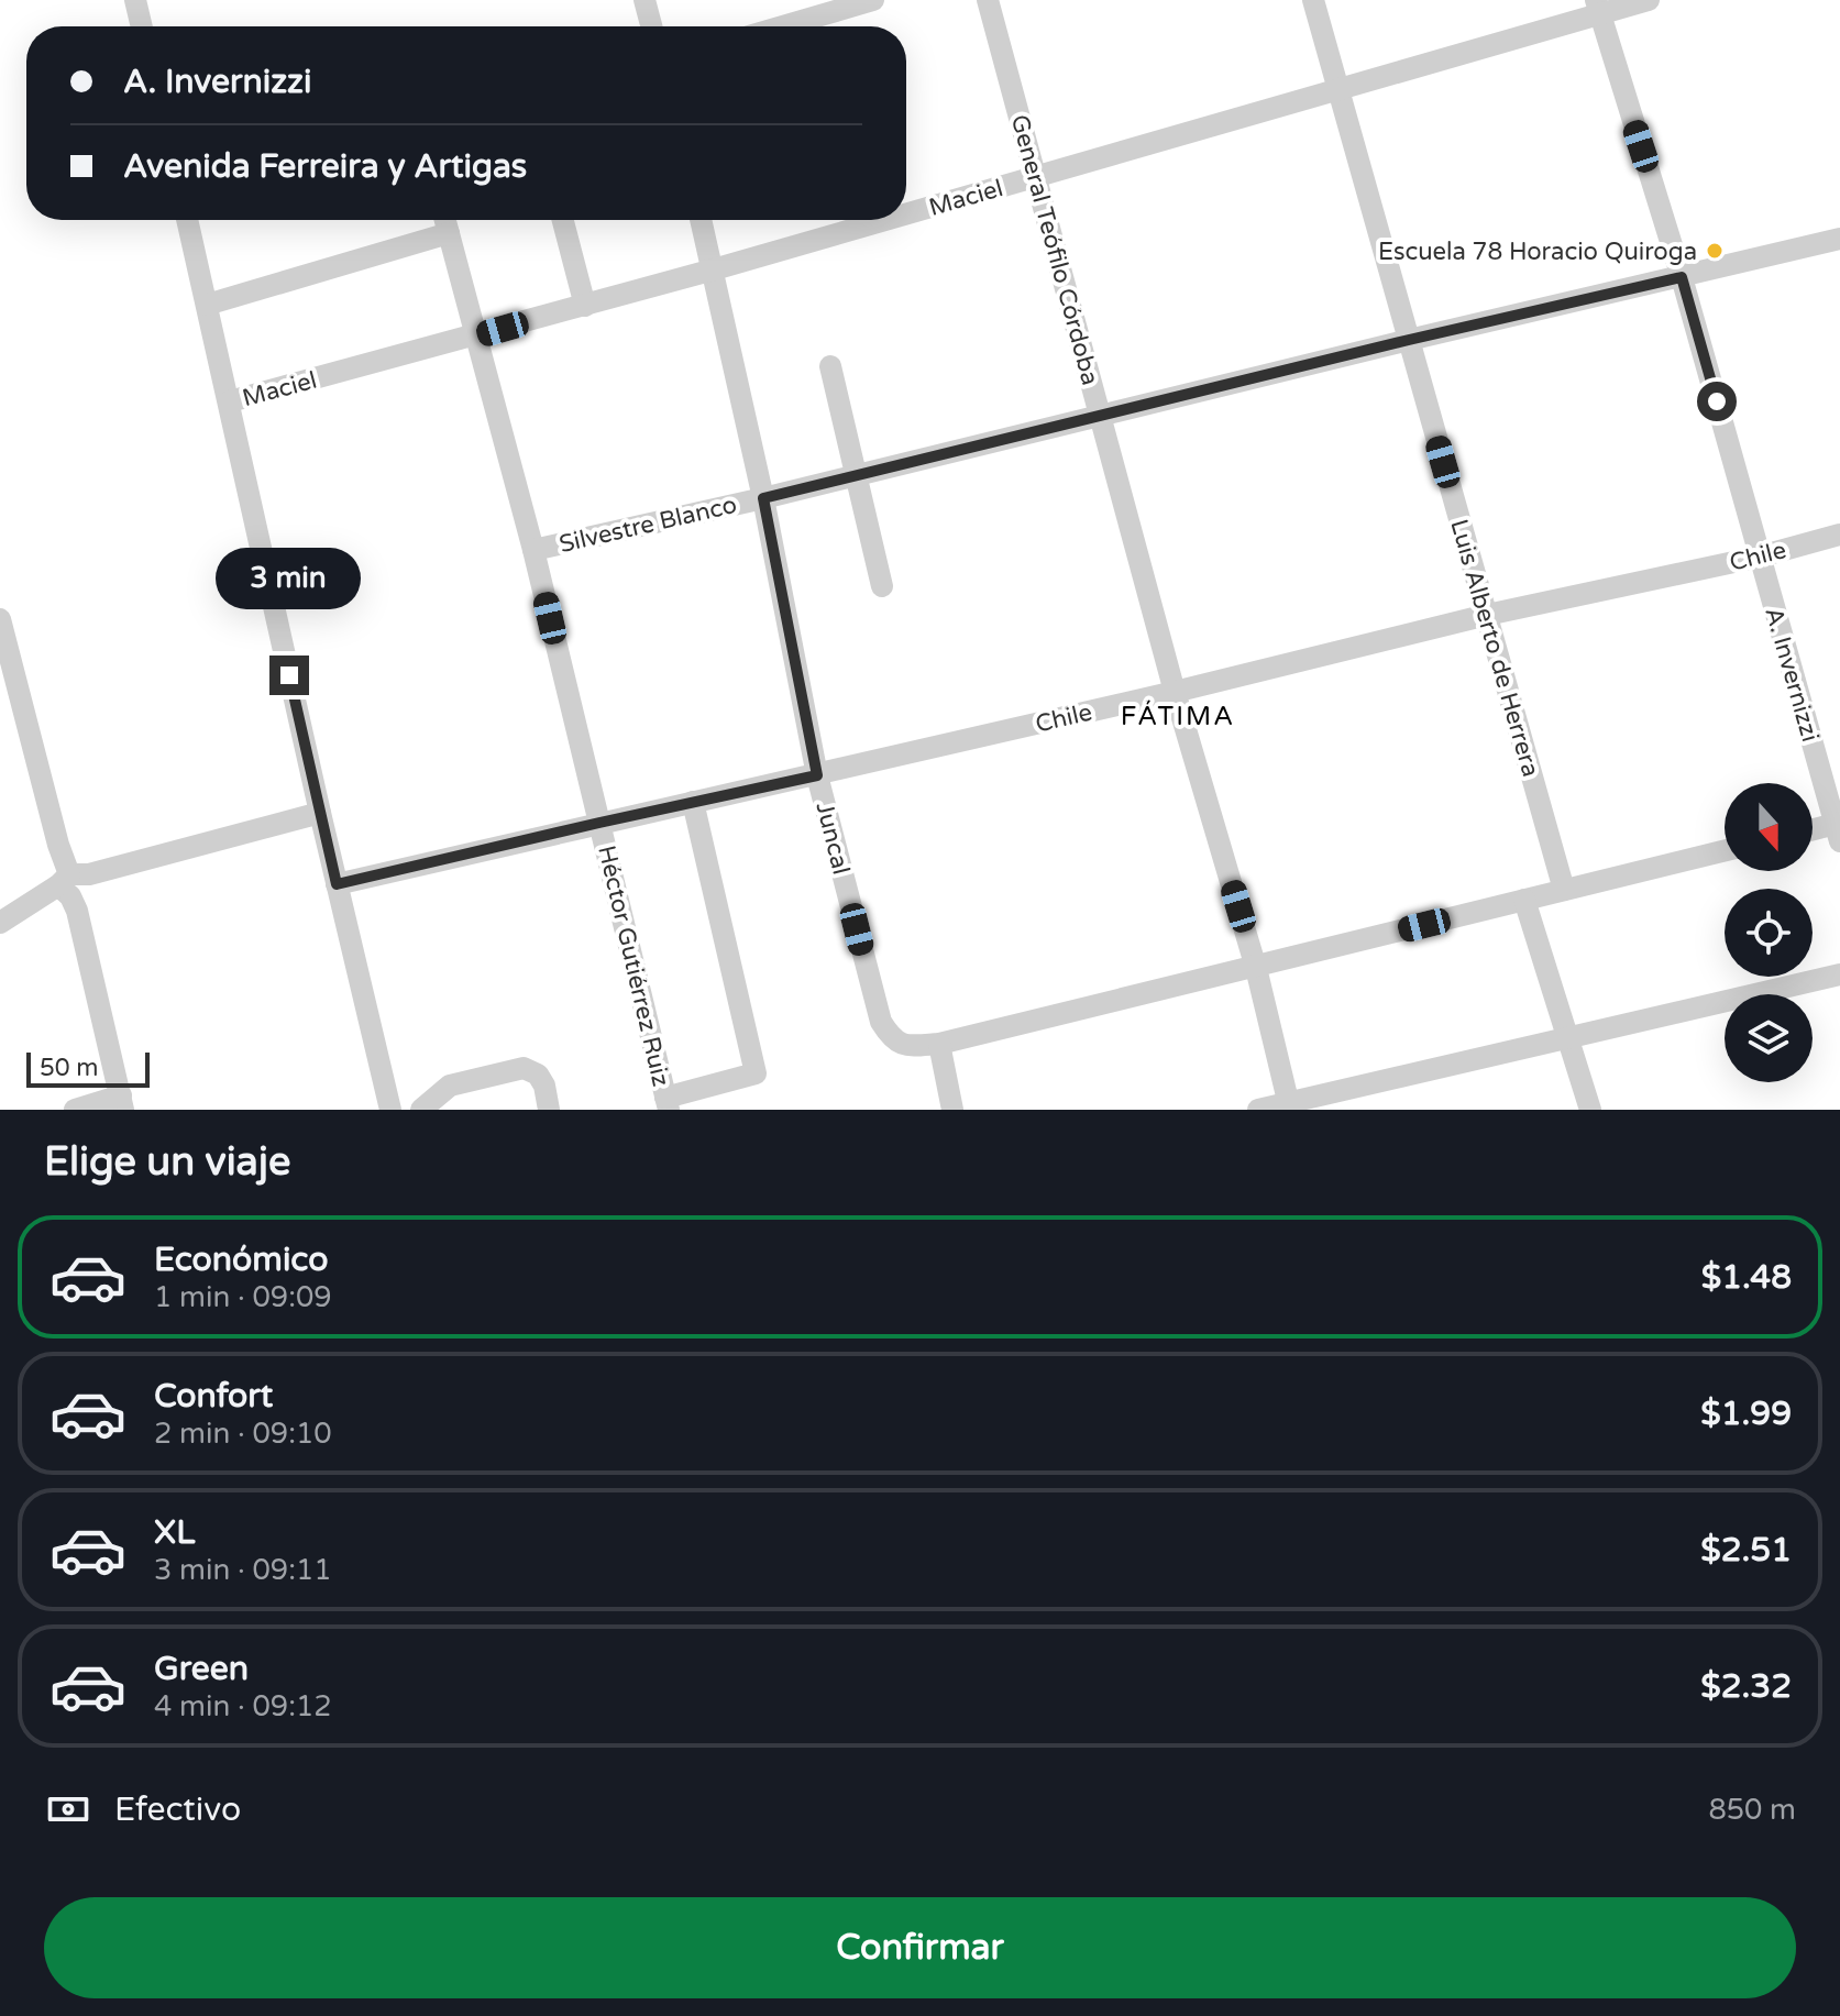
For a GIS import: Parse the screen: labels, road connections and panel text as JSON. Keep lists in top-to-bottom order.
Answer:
{
  "streets": {
    "street": [
      "Maciel",
      "General Teófilo Córdoba",
      "Silvestre Blanco",
      "Chile",
      "Luis Alberto de Herrera",
      "A. Invernizzi",
      "Juncal",
      "Héctor Gutiérrez Ruiz"
    ]
  },
  "crossings": [
    ["Maciel", "General Teófilo Córdoba"],
    ["Maciel", "Luis Alberto de Herrera"],
    ["Maciel", "A. Invernizzi"],
    ["Maciel", "Juncal"],
    ["Maciel", "Héctor Gutiérrez Ruiz"],
    ["General Teófilo Córdoba", "Silvestre Blanco"],
    ["General Teófilo Córdoba", "Chile"],
    ["Silvestre Blanco", "Luis Alberto de Herrera"],
    ["Silvestre Blanco", "A. Invernizzi"],
    ["Silvestre Blanco", "Juncal"],
    ["Silvestre Blanco", "Héctor Gutiérrez Ruiz"],
    ["Chile", "Luis Alberto de Herrera"],
    ["Chile", "A. Invernizzi"],
    ["Chile", "Juncal"],
    ["Chile", "Héctor Gutiérrez Ruiz"]
  ],
  "districts": ["FÁTIMA"],
  "places": ["Escuela 78 Horacio Quiroga"],
  "scale_bar": "50 m",
  "north": "bottom",
  "page": {
    "banner": ["A. Invernizzi", "Avenida Ferreira y Artigas"],
    "bubble": "3 min",
    "scale": "50 m",
    "heading": "Elige un viaje",
    "list": [
      {
        "name": "Económico",
        "note": "1 min · 09:09",
        "value": "$1.48"
      },
      {
        "name": "Confort",
        "note": "2 min · 09:10",
        "value": "$1.99"
      },
      {
        "name": "XL",
        "note": "3 min · 09:11",
        "value": "$2.51"
      },
      {
        "name": "Green",
        "note": "4 min · 09:12",
        "value": "$2.32"
      }
    ],
    "pay": ["Efectivo", "850 m"],
    "buttons": "Confirmar"
  }
}
